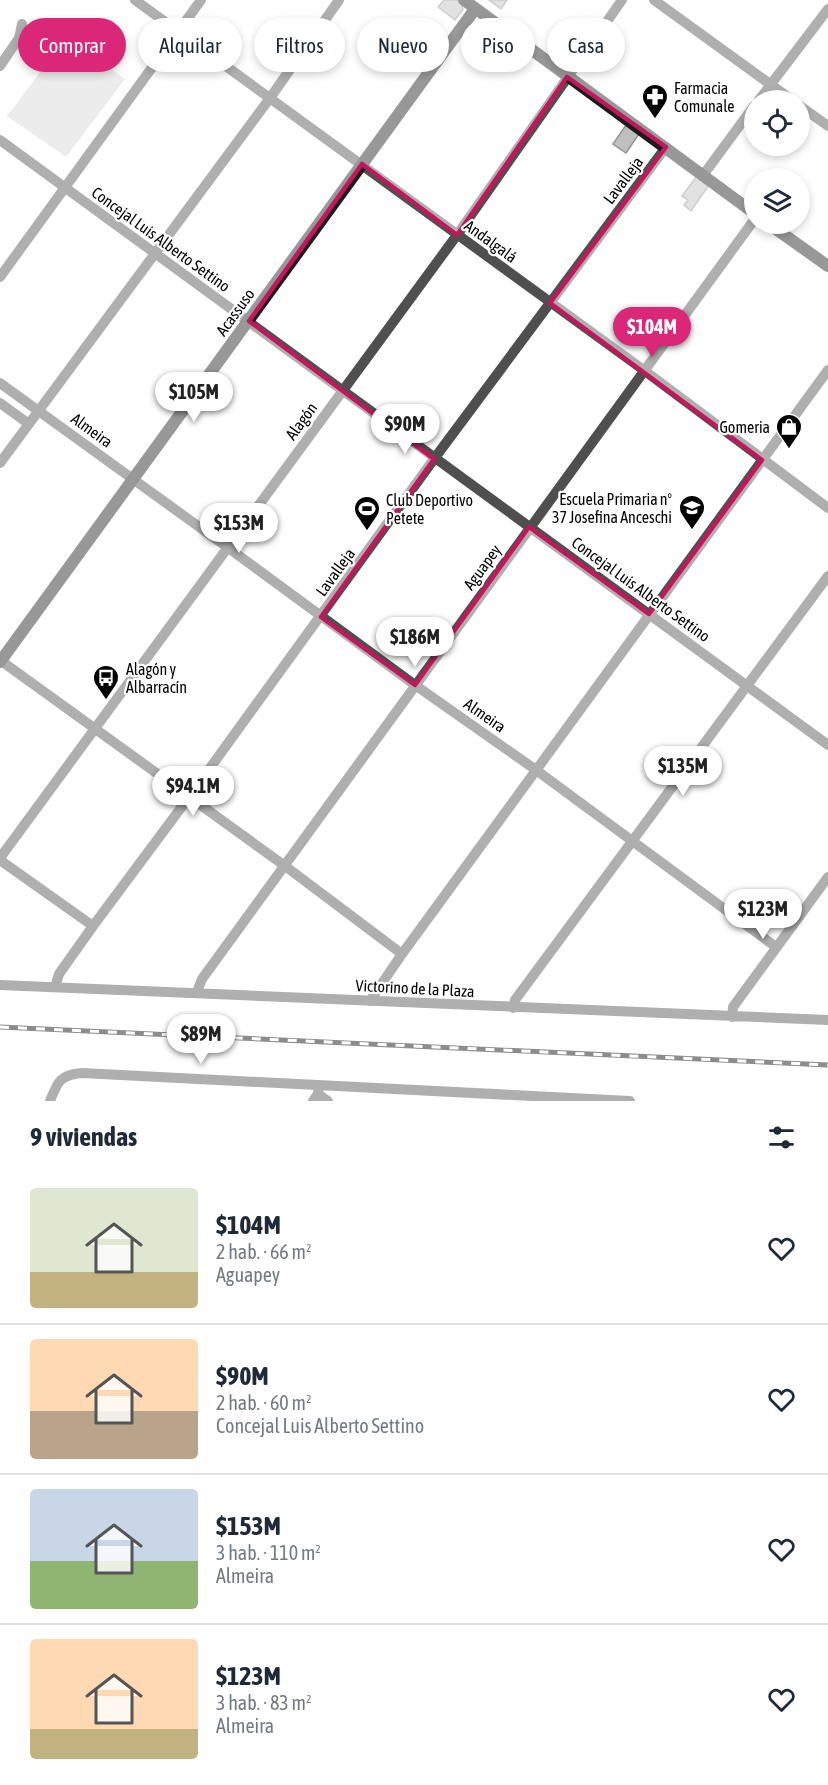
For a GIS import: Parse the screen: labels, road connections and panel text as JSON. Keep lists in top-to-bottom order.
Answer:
{
  "streets": {
    "street": [
      "Lavalleja",
      "Concejal Luis Alberto Settino",
      "Andalgalá",
      "Acassuso",
      "Alagón",
      "Almeira",
      "Aguapey",
      "Victorino de la Plaza"
    ]
  },
  "crossings": [
    ["Lavalleja", "Concejal Luis Alberto Settino"],
    ["Lavalleja", "Andalgalá"],
    ["Lavalleja", "Almeira"],
    ["Lavalleja", "Victorino de la Plaza"],
    ["Concejal Luis Alberto Settino", "Acassuso"],
    ["Concejal Luis Alberto Settino", "Alagón"],
    ["Concejal Luis Alberto Settino", "Aguapey"],
    ["Andalgalá", "Acassuso"],
    ["Andalgalá", "Alagón"],
    ["Andalgalá", "Aguapey"],
    ["Acassuso", "Almeira"],
    ["Alagón", "Almeira"],
    ["Almeira", "Aguapey"],
    ["Aguapey", "Victorino de la Plaza"]
  ],
  "places": {
    "pharmacy": ["Farmacia Comunale"],
    "shop": ["Gomeria"],
    "school or university": ["Escuela Primaria n° 37 Josefina Anceschi"],
    "sports": ["Club Deportivo Petete"],
    "bus stop": ["Alagón y Albarracín"]
  },
  "page": {
    "chip": [
      "Comprar",
      "Alquilar",
      "Filtros",
      "Nuevo",
      "Piso",
      "Casa"
    ],
    "price": [
      "$104M",
      "$105M",
      "$90M",
      "$153M",
      "$186M",
      "$135M",
      "$94.1M",
      "$123M",
      "$89M"
    ],
    "heading": "9 viviendas",
    "list": [
      {
        "name": "$104M",
        "note": "2 hab. · 66 m² · Aguapey"
      },
      {
        "name": "$90M",
        "note": "2 hab. · 60 m² · Concejal Luis Alberto Settino"
      },
      {
        "name": "$153M",
        "note": "3 hab. · 110 m² · Almeira"
      },
      {
        "name": "$123M",
        "note": "3 hab. · 83 m² · Almeira"
      }
    ]
  }
}
